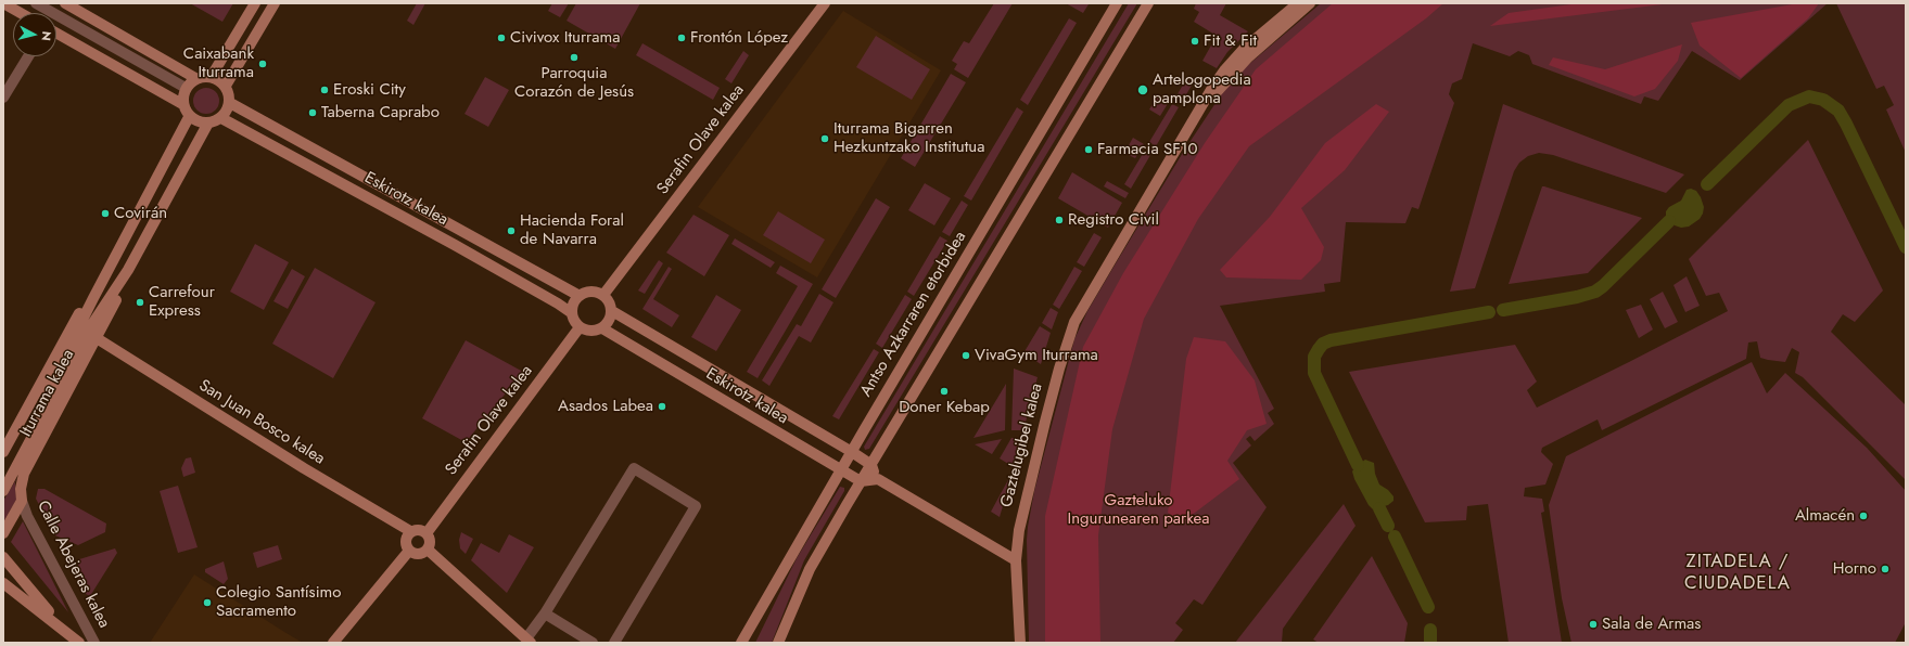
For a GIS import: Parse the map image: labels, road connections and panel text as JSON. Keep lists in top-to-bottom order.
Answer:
{
  "streets": {
    "street": [
      "Serafin Olave kalea",
      "Eskirotz kalea",
      "Antso Azkarraren etorbidea",
      "Iturrama kalea",
      "San Juan Bosco kalea",
      "Gaztelugibel kalea",
      "Calle Abejeras kalea"
    ]
  },
  "crossings": [
    ["Serafin Olave kalea", "Eskirotz kalea"],
    ["Serafin Olave kalea", "San Juan Bosco kalea"],
    ["Eskirotz kalea", "Antso Azkarraren etorbidea"],
    ["Eskirotz kalea", "Iturrama kalea"],
    ["Iturrama kalea", "San Juan Bosco kalea"],
    ["Iturrama kalea", "Calle Abejeras kalea"]
  ],
  "districts": ["ZITADELA / CIUDADELA"],
  "parks": ["Gazteluko Ingurunearen parkea"],
  "places": [
    "Civivox Iturrama",
    "Frontón López",
    "Fit & Fit",
    "Parroquia Corazón de Jesús",
    "Caixabank Iturrama",
    "Eroski City",
    "Artelogopedia pamplona",
    "Taberna Caprabo",
    "Iturrama Bigarren Hezkuntzako Institutua",
    "Farmacia SF10",
    "Covirán",
    "Registro Civil",
    "Hacienda Foral de Navarra",
    "Carrefour Express",
    "VivaGym Iturrama",
    "Doner Kebap",
    "Asados Labea",
    "Almacén",
    "Horno",
    "Colegio Santísimo Sacramento",
    "Sala de Armas"
  ],
  "north": "right"
}
